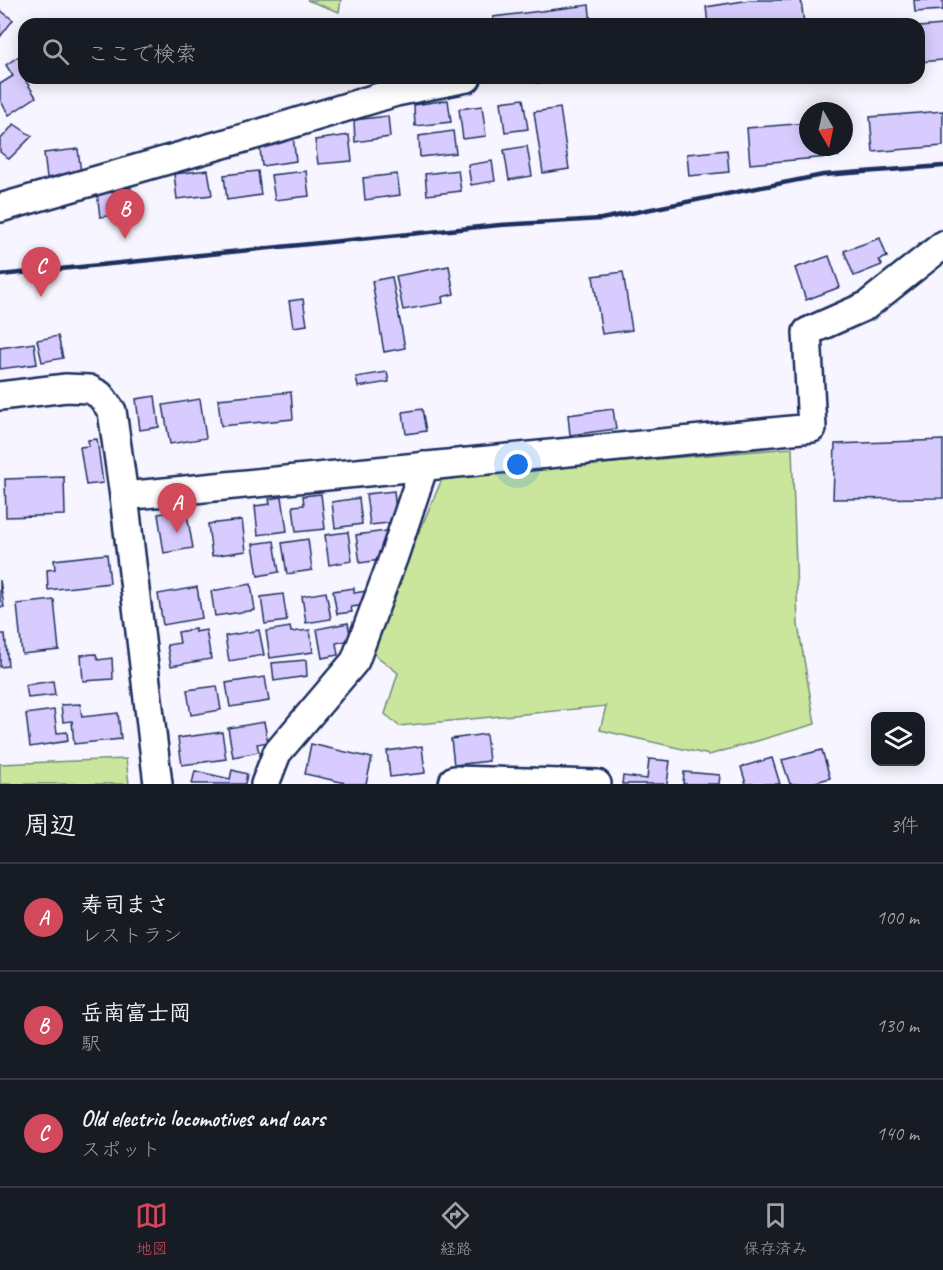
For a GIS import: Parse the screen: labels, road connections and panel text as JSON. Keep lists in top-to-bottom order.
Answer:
{
  "north": "bottom",
  "page": {
    "search": "ここで検索",
    "pins": ["B", "C", "A"],
    "heading": ["周辺", "3件"],
    "list": [
      {
        "mark": "A",
        "name": "寿司まさ",
        "note": "レストラン",
        "value": "100 m"
      },
      {
        "mark": "B",
        "name": "岳南富士岡",
        "note": "駅",
        "value": "130 m"
      },
      {
        "mark": "C",
        "name": "Old electric locomotives and cars",
        "note": "スポット",
        "value": "140 m"
      }
    ],
    "nav": ["地図", "経路", "保存済み"]
  }
}
